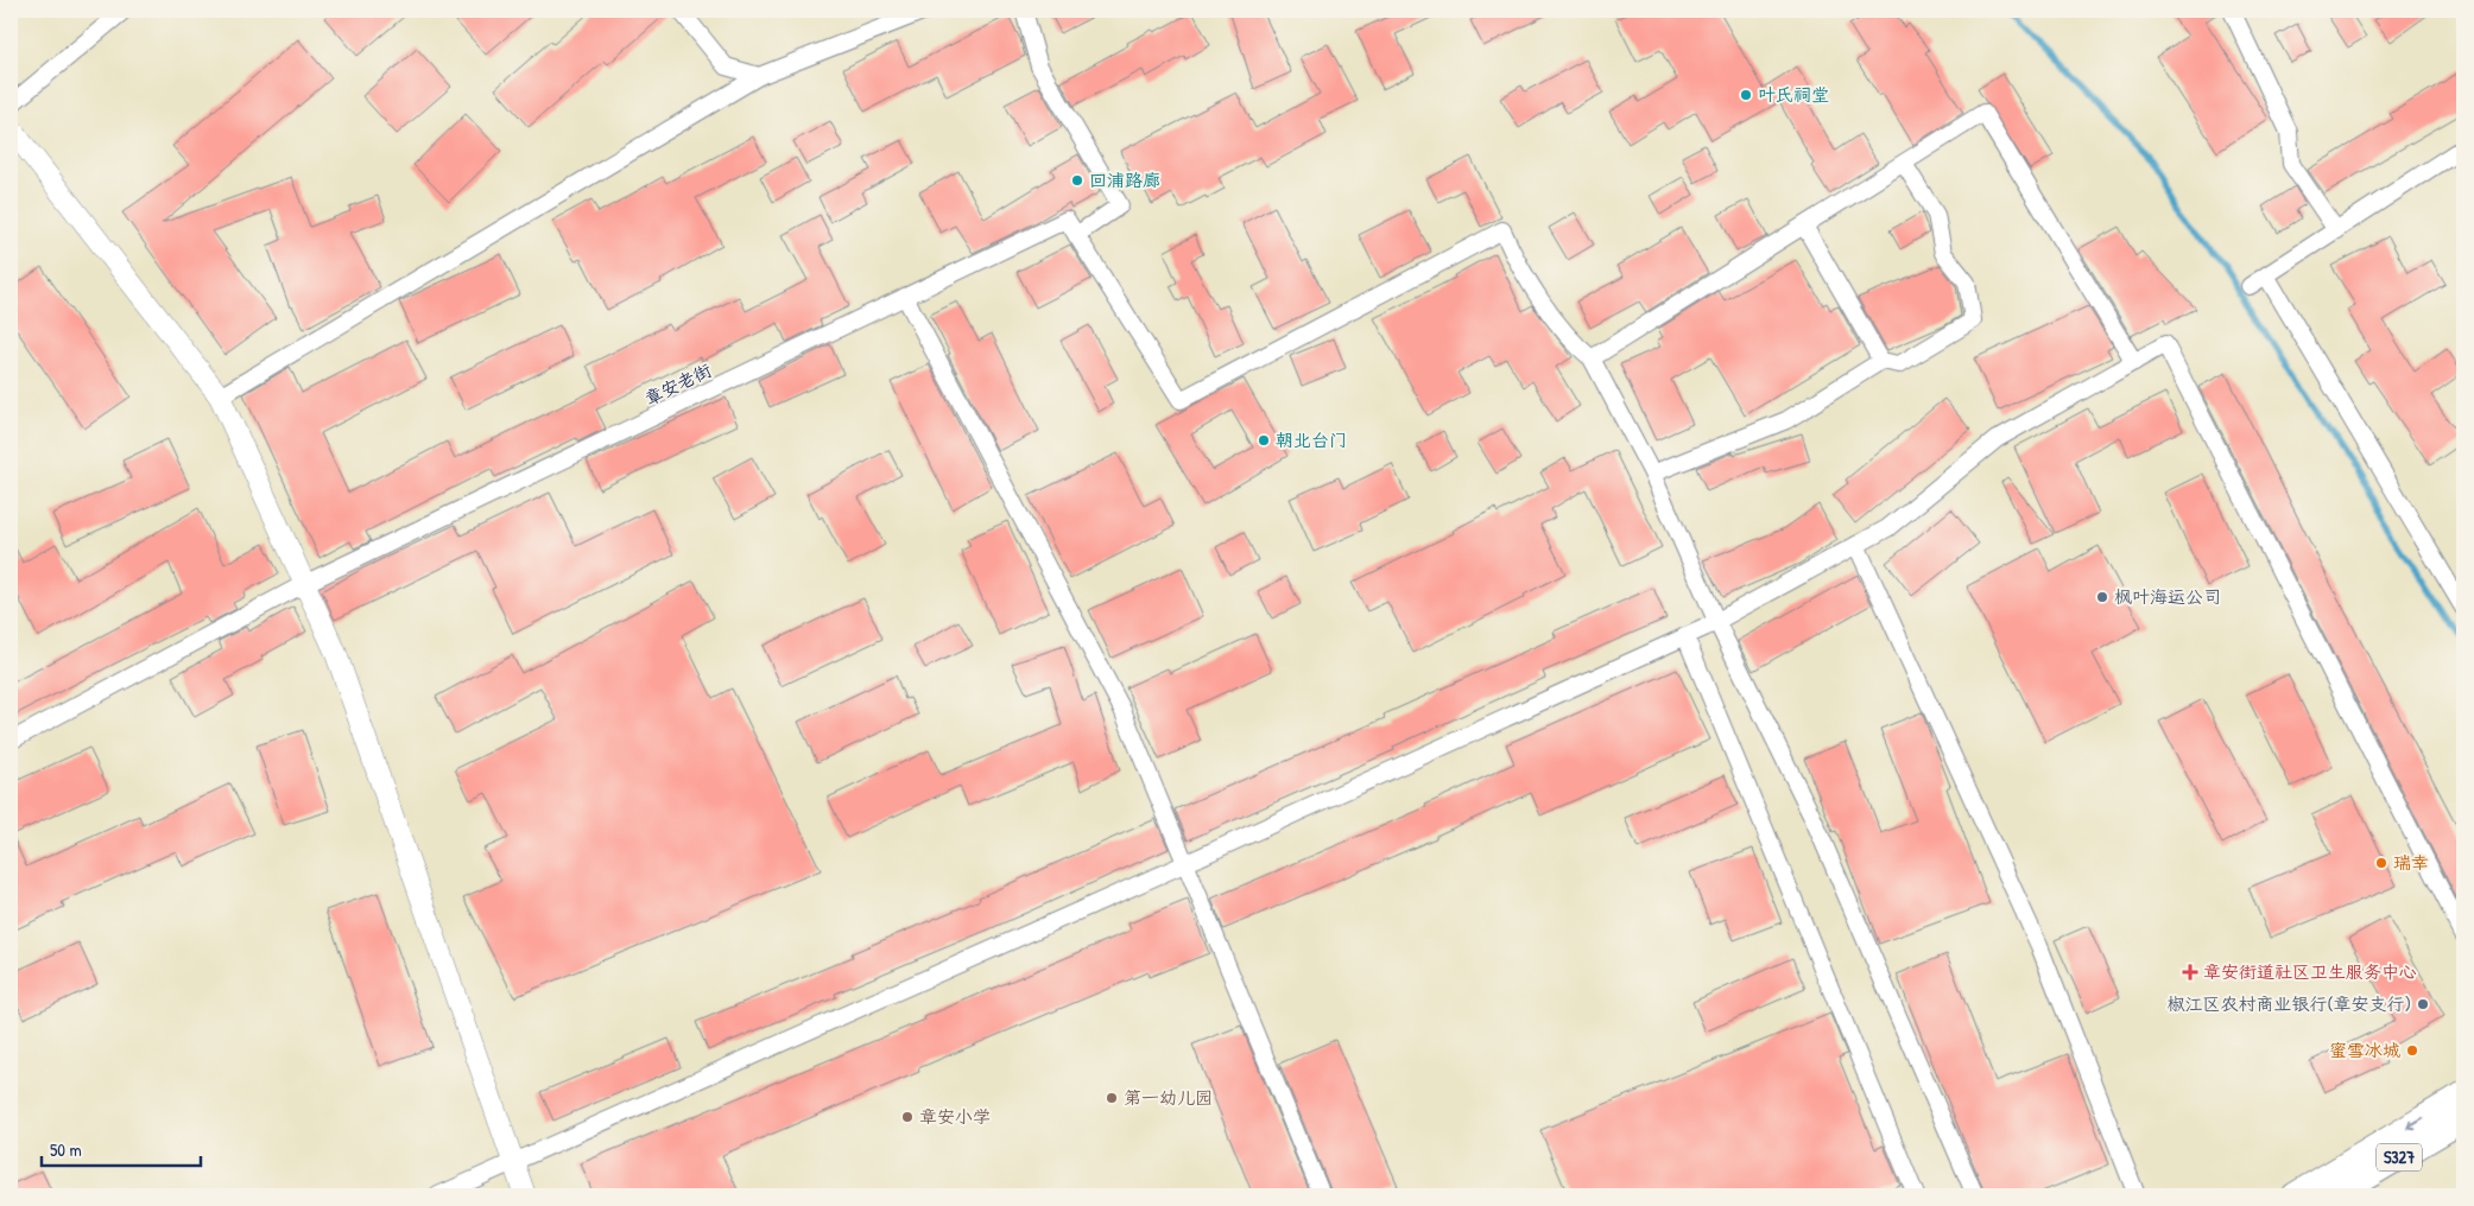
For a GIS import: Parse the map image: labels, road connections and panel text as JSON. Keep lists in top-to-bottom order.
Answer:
{
  "streets": {
    "main road": ["S327"],
    "street": ["章安老街"]
  },
  "places": {
    "other": [
      "叶氏祠堂",
      "回浦路廊",
      "朝北台门",
      "枫叶海运公司",
      "瑞幸",
      "椒江区农村商业银行(章安支行)",
      "蜜雪冰城",
      "第一幼儿园",
      "章安小学"
    ],
    "health": ["章安街道社区卫生服务中心"]
  },
  "scale_bar": "50 m"
}
